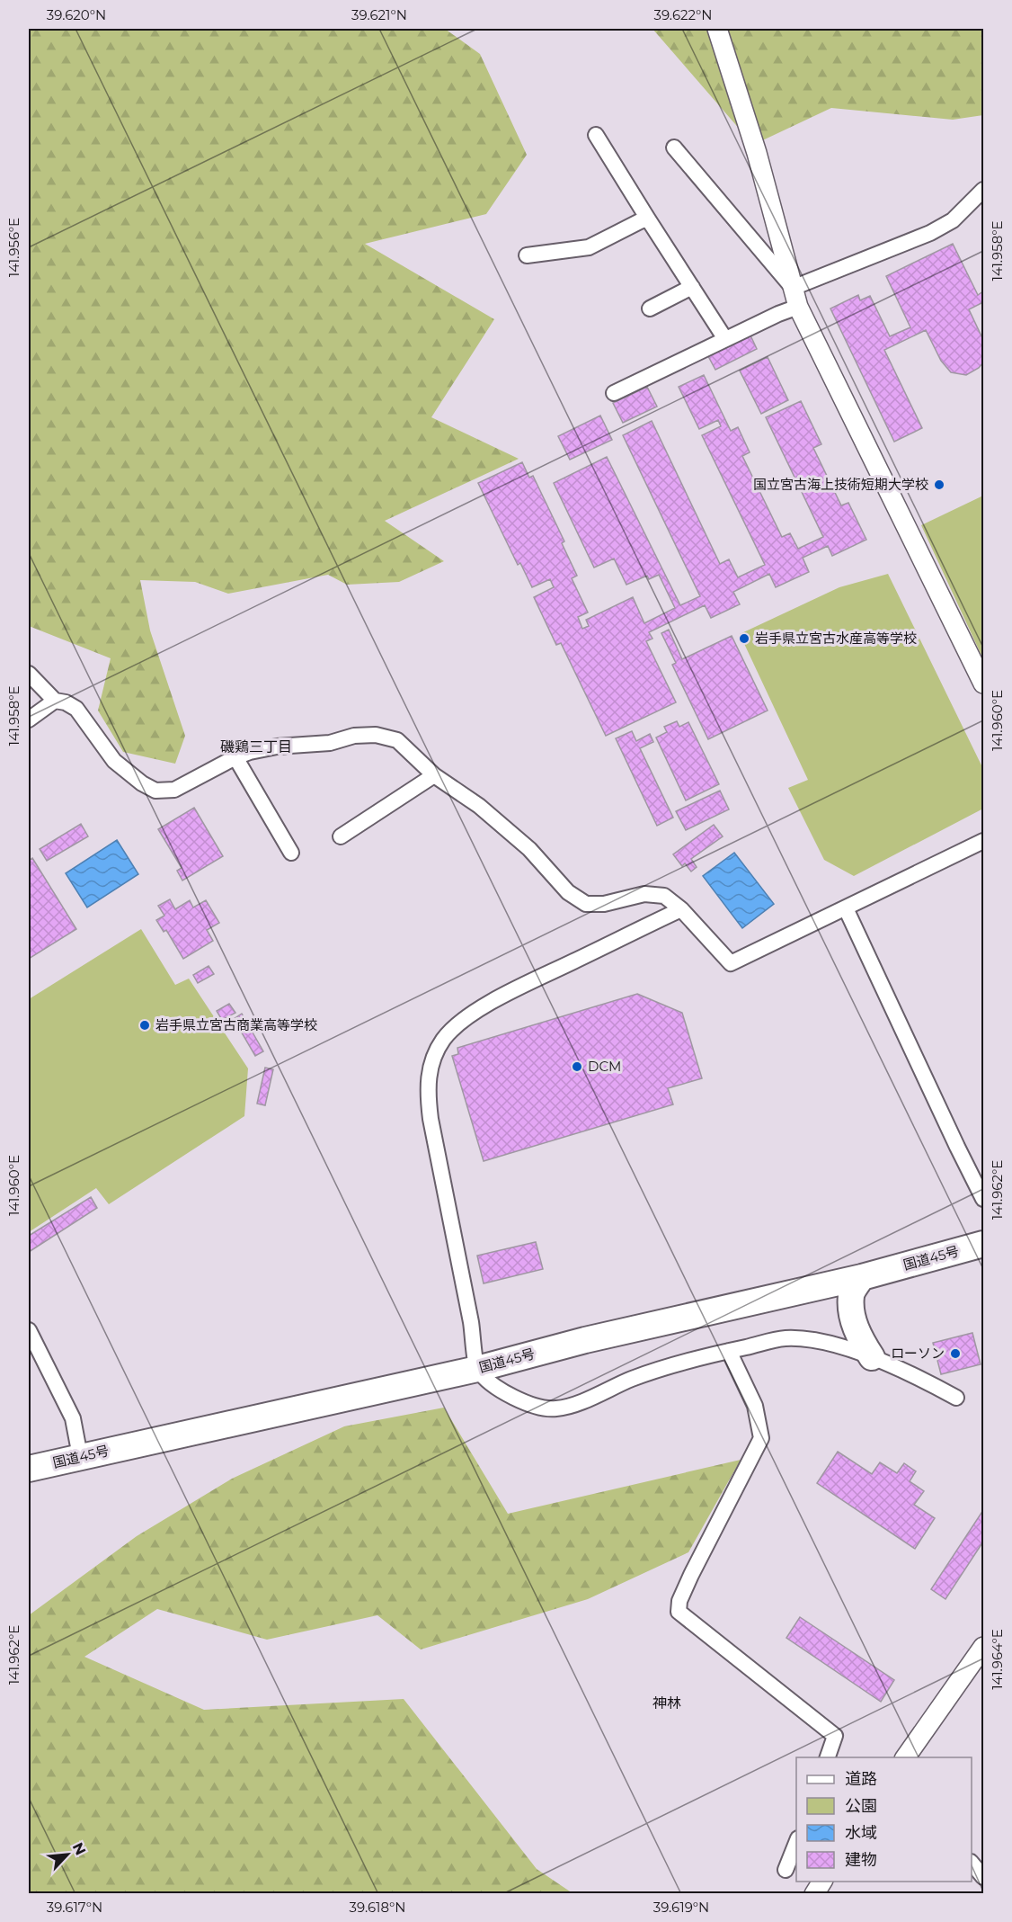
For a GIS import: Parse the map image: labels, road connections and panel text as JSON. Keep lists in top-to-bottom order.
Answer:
{
  "streets": {
    "highway": ["国道45号"]
  },
  "districts": ["磯鶏三丁目", "神林"],
  "places": [
    "国立宮古海上技術短期大学校",
    "岩手県立宮古水産高等学校",
    "岩手県立宮古商業高等学校",
    "DCM",
    "ローソン"
  ],
  "legend": [
    "道路",
    "公園",
    "水域",
    "建物"
  ],
  "north": "top right",
  "coordinates": [
    "39.620°N",
    "39.621°N",
    "39.622°N",
    "141.956°E",
    "141.958°E",
    "141.960°E",
    "141.962°E",
    "141.964°E",
    "39.617°N",
    "39.618°N",
    "39.619°N"
  ]
}
